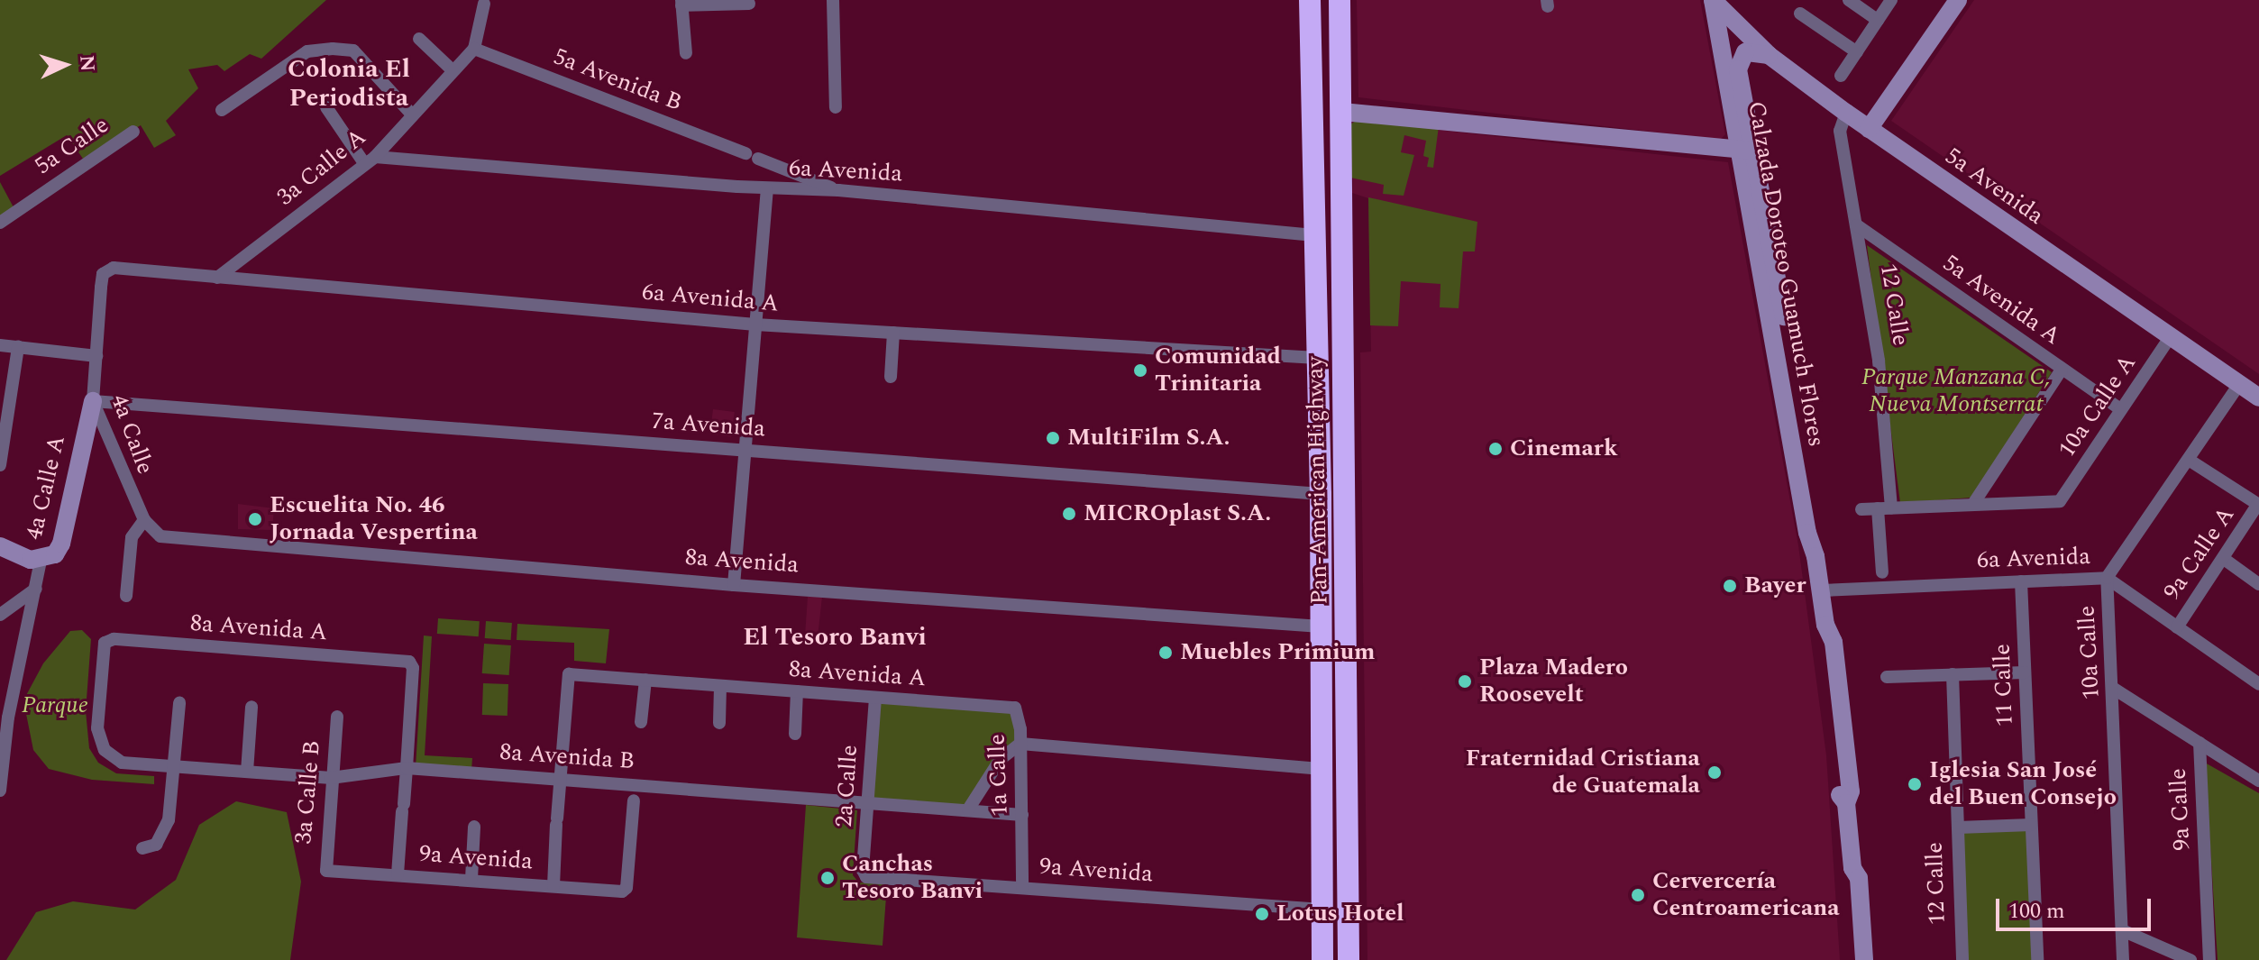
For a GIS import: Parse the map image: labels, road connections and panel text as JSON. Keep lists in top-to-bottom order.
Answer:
{
  "streets": {
    "highway": ["Pan-American Highway"],
    "main road": ["5a Avenida", "Calzada Doroteo Guamuch Flores", "4a Calle A"],
    "street": [
      "5a Avenida B",
      "5a Calle",
      "3a Calle A",
      "6a Avenida",
      "6a Avenida A",
      "5a Avenida A",
      "12 Calle",
      "10a Calle A",
      "7a Avenida",
      "4a Calle",
      "9a Calle A",
      "8a Avenida",
      "8a Avenida A",
      "10a Calle",
      "11 Calle",
      "8a Avenida B",
      "1a Calle",
      "2a Calle",
      "3a Calle B",
      "9a Calle",
      "9a Avenida"
    ]
  },
  "crossings": [
    ["5a Avenida B", "3a Calle A"],
    ["3a Calle A", "6a Avenida"],
    ["3a Calle A", "6a Avenida A"],
    ["6a Avenida", "Calzada Doroteo Guamuch Flores"],
    ["6a Avenida", "Pan-American Highway"],
    ["6a Avenida", "9a Calle A"],
    ["6a Avenida", "10a Calle"],
    ["6a Avenida", "11 Calle"],
    ["5a Avenida", "Calzada Doroteo Guamuch Flores"],
    ["5a Avenida", "12 Calle"],
    ["5a Avenida", "10a Calle A"],
    ["5a Avenida", "10a Calle"],
    ["6a Avenida A", "4a Calle"],
    ["6a Avenida A", "Pan-American Highway"],
    ["5a Avenida A", "12 Calle"],
    ["5a Avenida A", "10a Calle A"],
    ["7a Avenida", "4a Calle"],
    ["7a Avenida", "Pan-American Highway"],
    ["7a Avenida", "4a Calle A"],
    ["4a Calle", "4a Calle A"],
    ["4a Calle", "8a Avenida"],
    ["Pan-American Highway", "8a Avenida"],
    ["Pan-American Highway", "9a Avenida"],
    ["8a Avenida A", "8a Avenida B"],
    ["8a Avenida A", "1a Calle"],
    ["8a Avenida A", "2a Calle"],
    ["8a Avenida B", "1a Calle"],
    ["8a Avenida B", "2a Calle"],
    ["8a Avenida B", "3a Calle B"],
    ["1a Calle", "9a Avenida"],
    ["2a Calle", "9a Avenida"],
    ["3a Calle B", "9a Avenida"]
  ],
  "districts": ["Colonia El Periodista", "El Tesoro Banvi"],
  "parks": ["Parque Manzana C, Nueva Montserrat", "Parque"],
  "places": [
    "Comunidad Trinitaria",
    "MultiFilm S.A.",
    "Cinemark",
    "MICROplast S.A.",
    "Escuelita No. 46 Jornada Vespertina",
    "Bayer",
    "Muebles Primium",
    "Plaza Madero Roosevelt",
    "Fraternidad Cristiana de Guatemala",
    "Iglesia San José del Buen Consejo",
    "Canchas Tesoro Banvi",
    "Cervercería Centroamericana",
    "Lotus Hotel"
  ],
  "scale_bar": "100 m",
  "north": "right"
}
